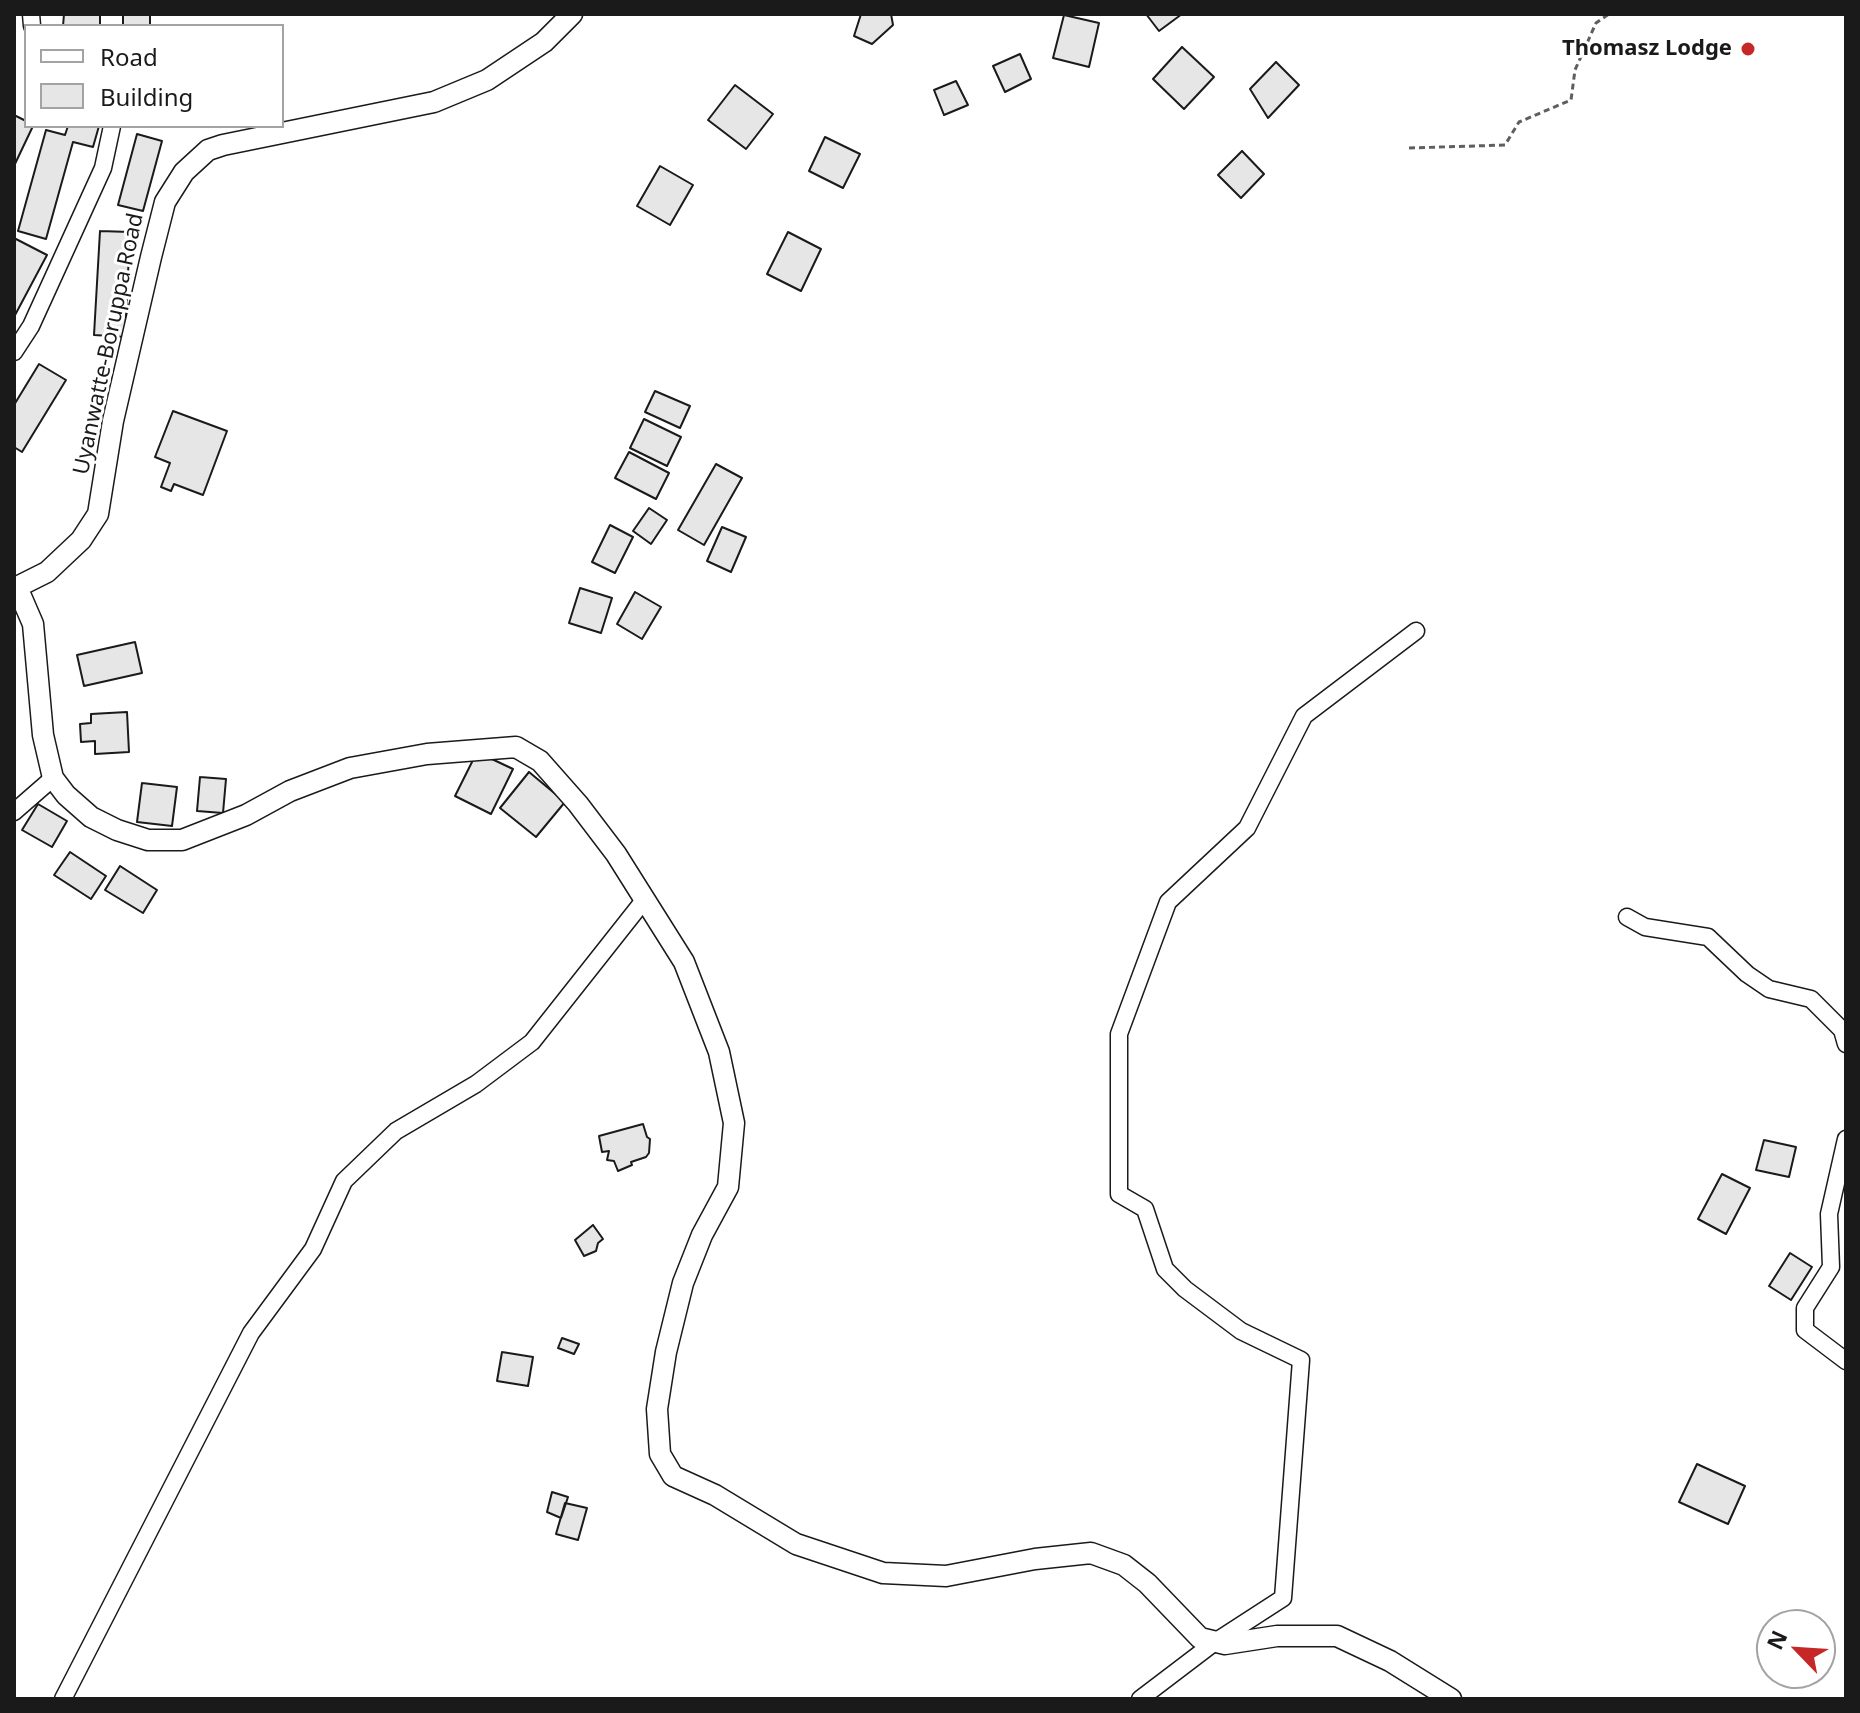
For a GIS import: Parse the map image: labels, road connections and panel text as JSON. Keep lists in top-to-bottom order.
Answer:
{
  "streets": {
    "street": ["Uyanwatte-Boruppa Road"]
  },
  "places": ["Thomasz Lodge"],
  "legend": ["Road", "Building"],
  "north": "top left"
}
